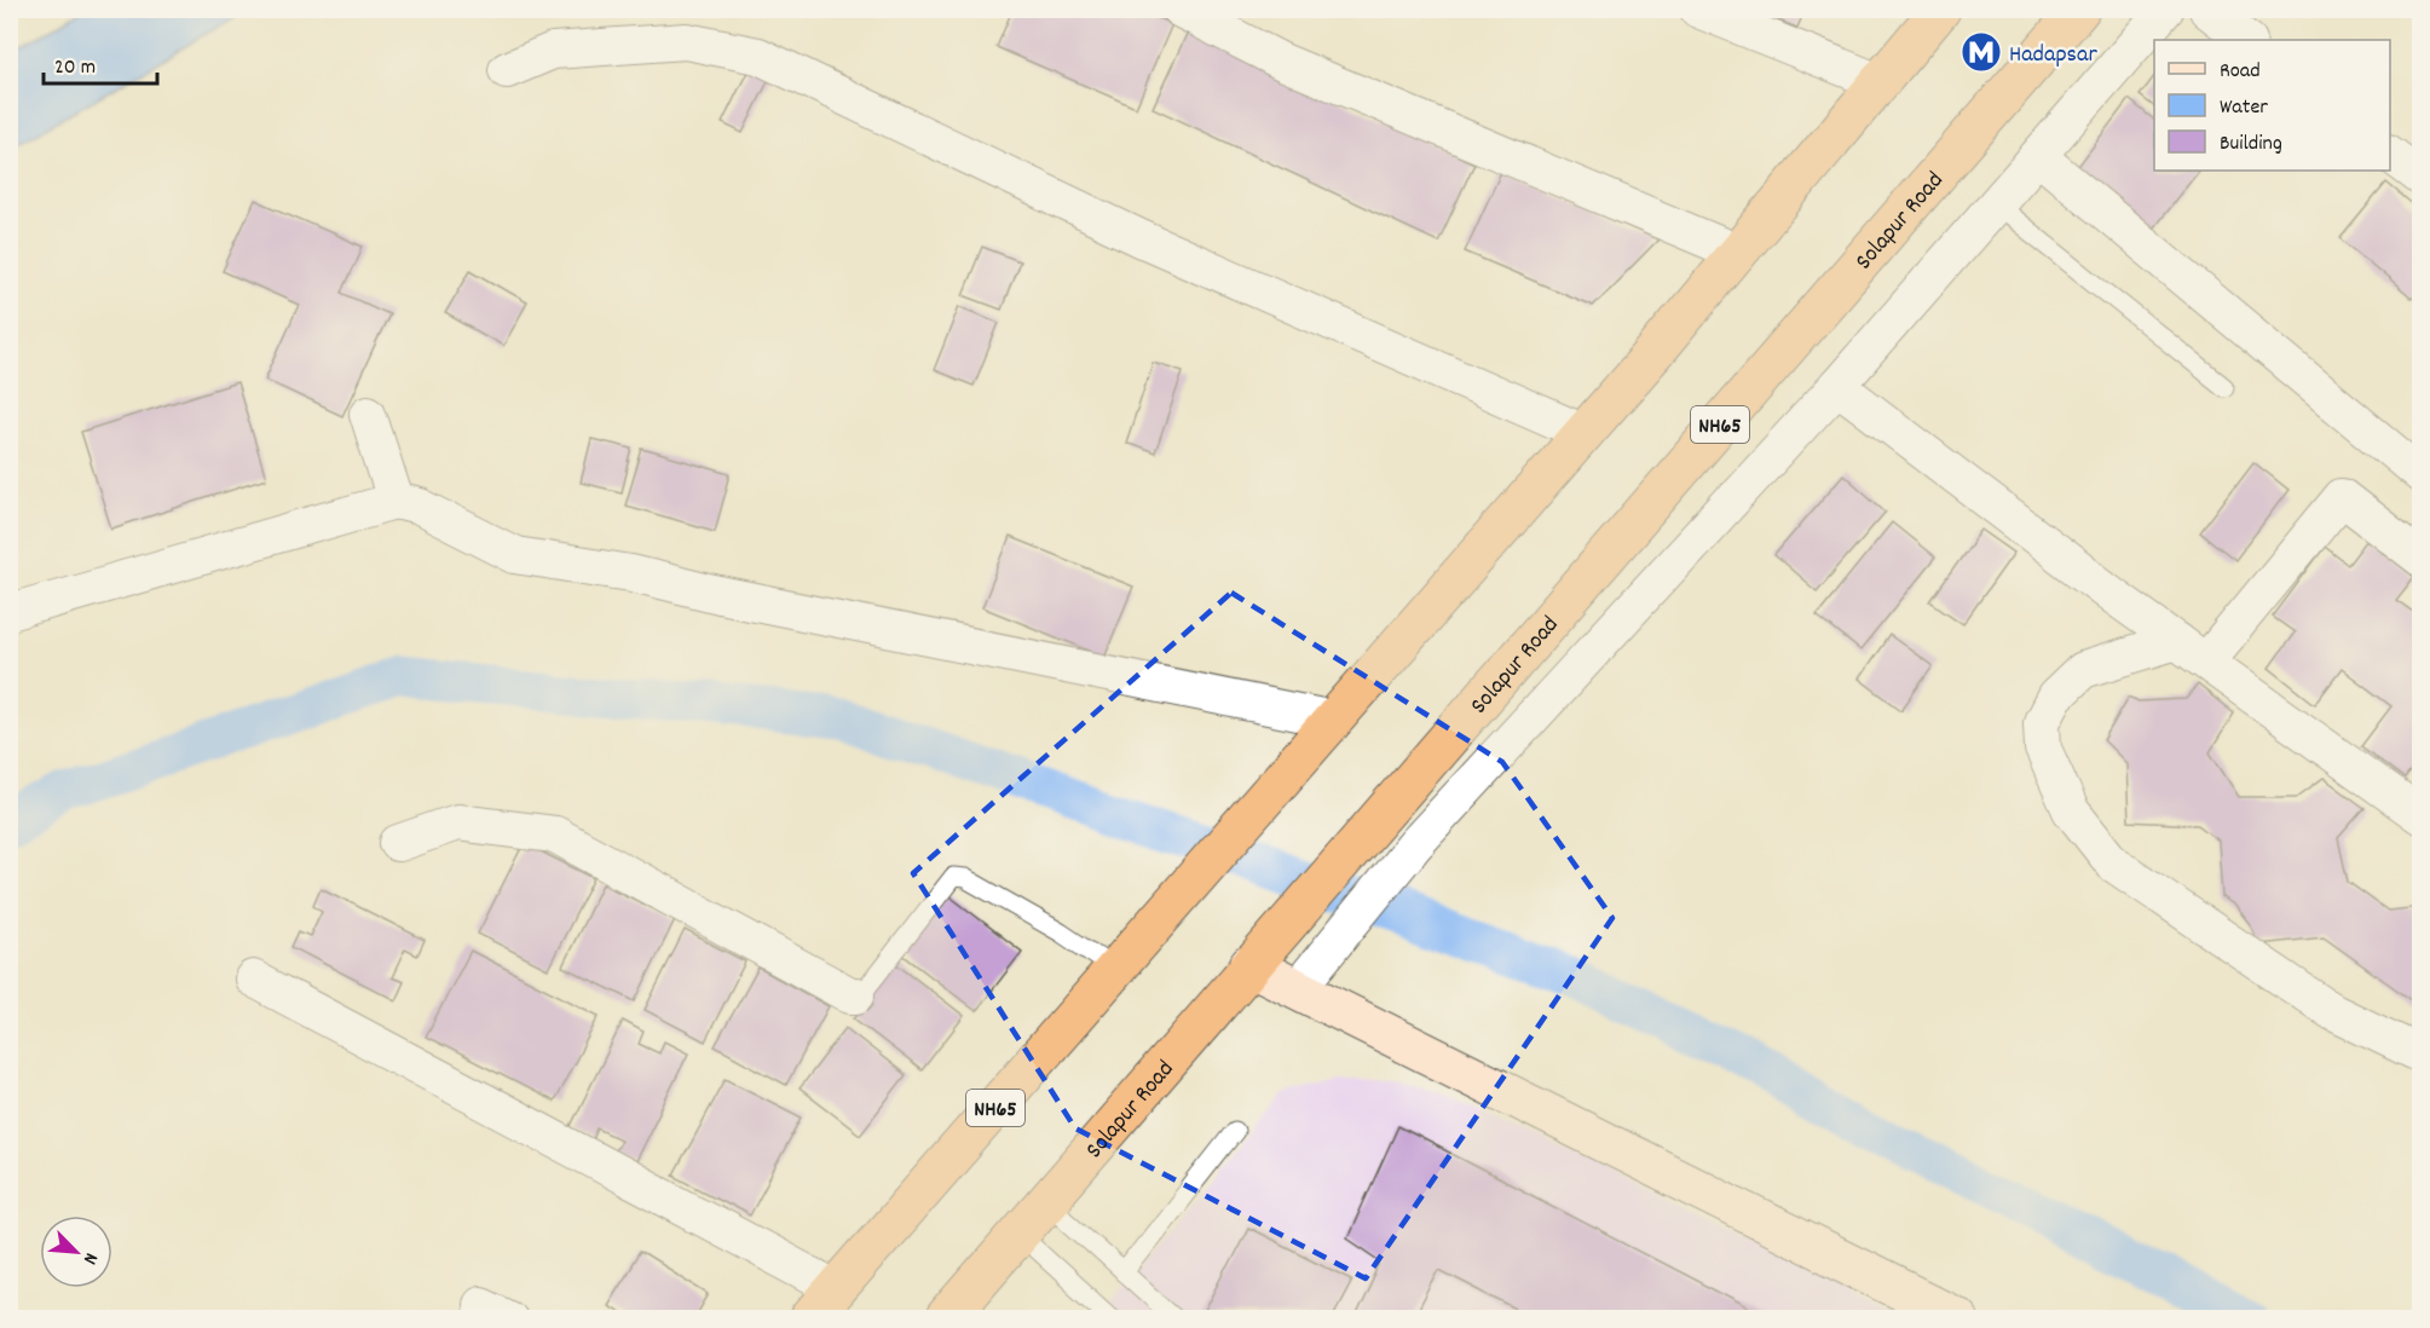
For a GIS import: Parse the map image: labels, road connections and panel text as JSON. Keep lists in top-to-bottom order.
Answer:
{
  "streets": {
    "highway": ["Solapur Road", "NH65"]
  },
  "places": {
    "metro station": ["Hadapsar"]
  },
  "legend": ["Road", "Water", "Building"],
  "scale_bar": "20 m",
  "north": "bottom right"
}
